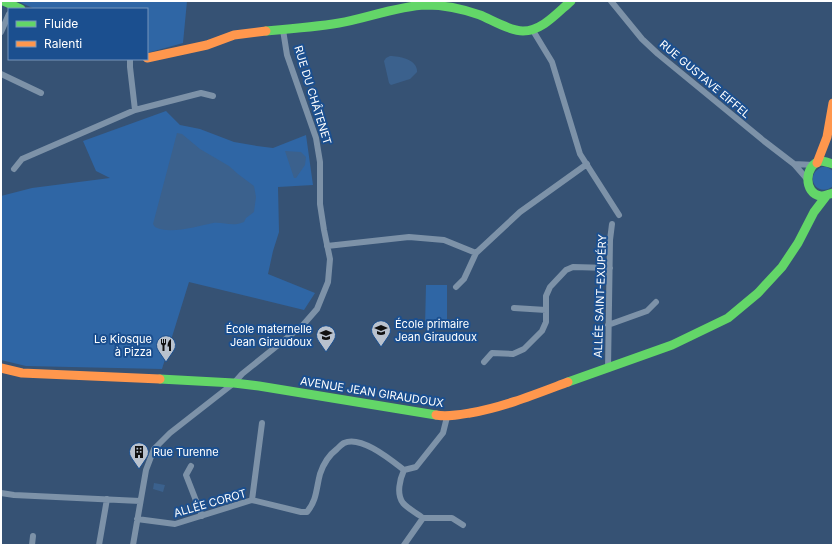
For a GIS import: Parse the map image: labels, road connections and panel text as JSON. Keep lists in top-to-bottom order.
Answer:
{
  "streets": {
    "street": [
      "RUE GUSTAVE EIFFEL",
      "RUE DU CHÂTENET",
      "ALLÉE SAINT-EXUPÉRY",
      "AVENUE JEAN GIRAUDOUX",
      "ALLÉE COROT"
    ]
  },
  "crossings": [
    ["RUE DU CHÂTENET", "AVENUE JEAN GIRAUDOUX"],
    ["RUE DU CHÂTENET", "ALLÉE COROT"],
    ["ALLÉE SAINT-EXUPÉRY", "AVENUE JEAN GIRAUDOUX"]
  ],
  "places": {
    "school or university": ["École primaire Jean Giraudoux", "École maternelle Jean Giraudoux"],
    "restaurant": ["Le Kiosque à Pizza"],
    "building": ["Rue Turenne"]
  },
  "legend": ["Fluide", "Ralenti"]
}
